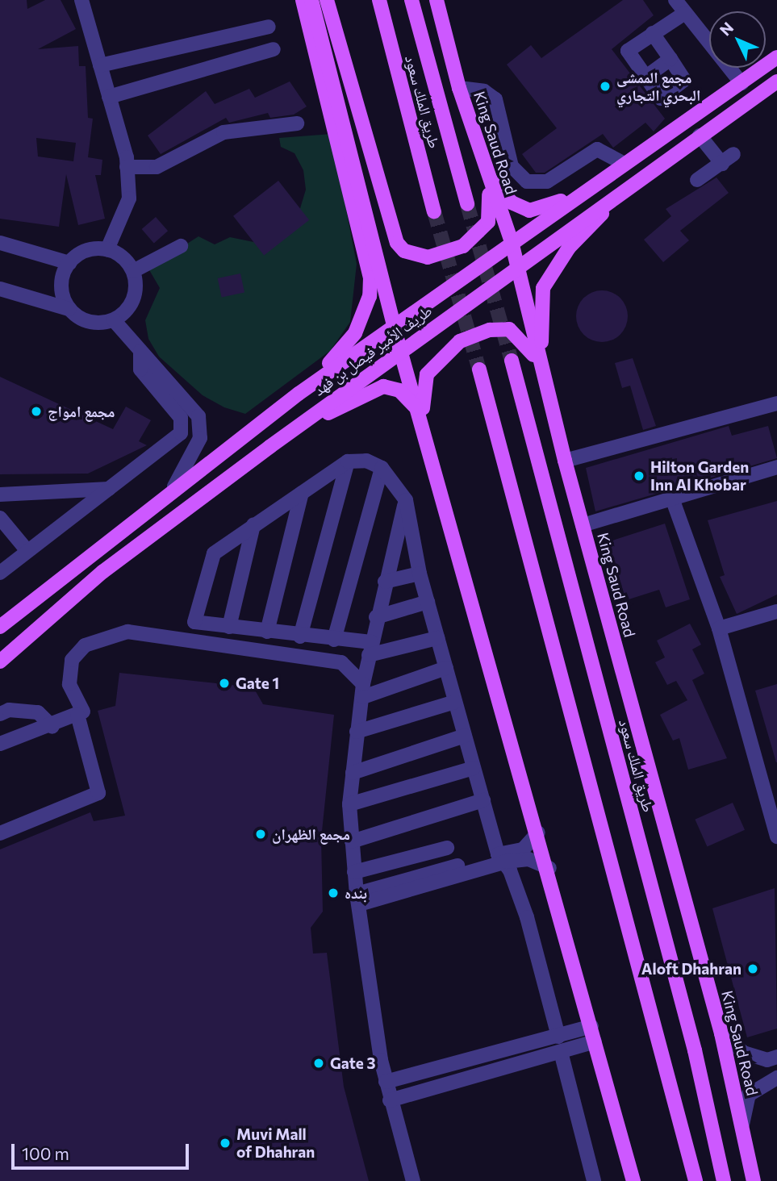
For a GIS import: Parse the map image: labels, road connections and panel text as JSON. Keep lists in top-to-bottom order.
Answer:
{
  "streets": {
    "main road": ["طريق الملك سعود", "King Saud Road", "طريف الأمير فيصل بن فهد"]
  },
  "crossings": [
    ["King Saud Road", "طريف الأمير فيصل بن فهد"]
  ],
  "places": [
    "مجمع الممشى البحري التجاري",
    "مجمع امواج",
    "Hilton Garden Inn Al Khobar",
    "Gate 1",
    "مجمع الظهران",
    "بنده",
    "Aloft Dhahran",
    "Gate 3",
    "Muvi Mall of Dhahran"
  ],
  "scale_bar": "100 m",
  "north": "top left"
}
